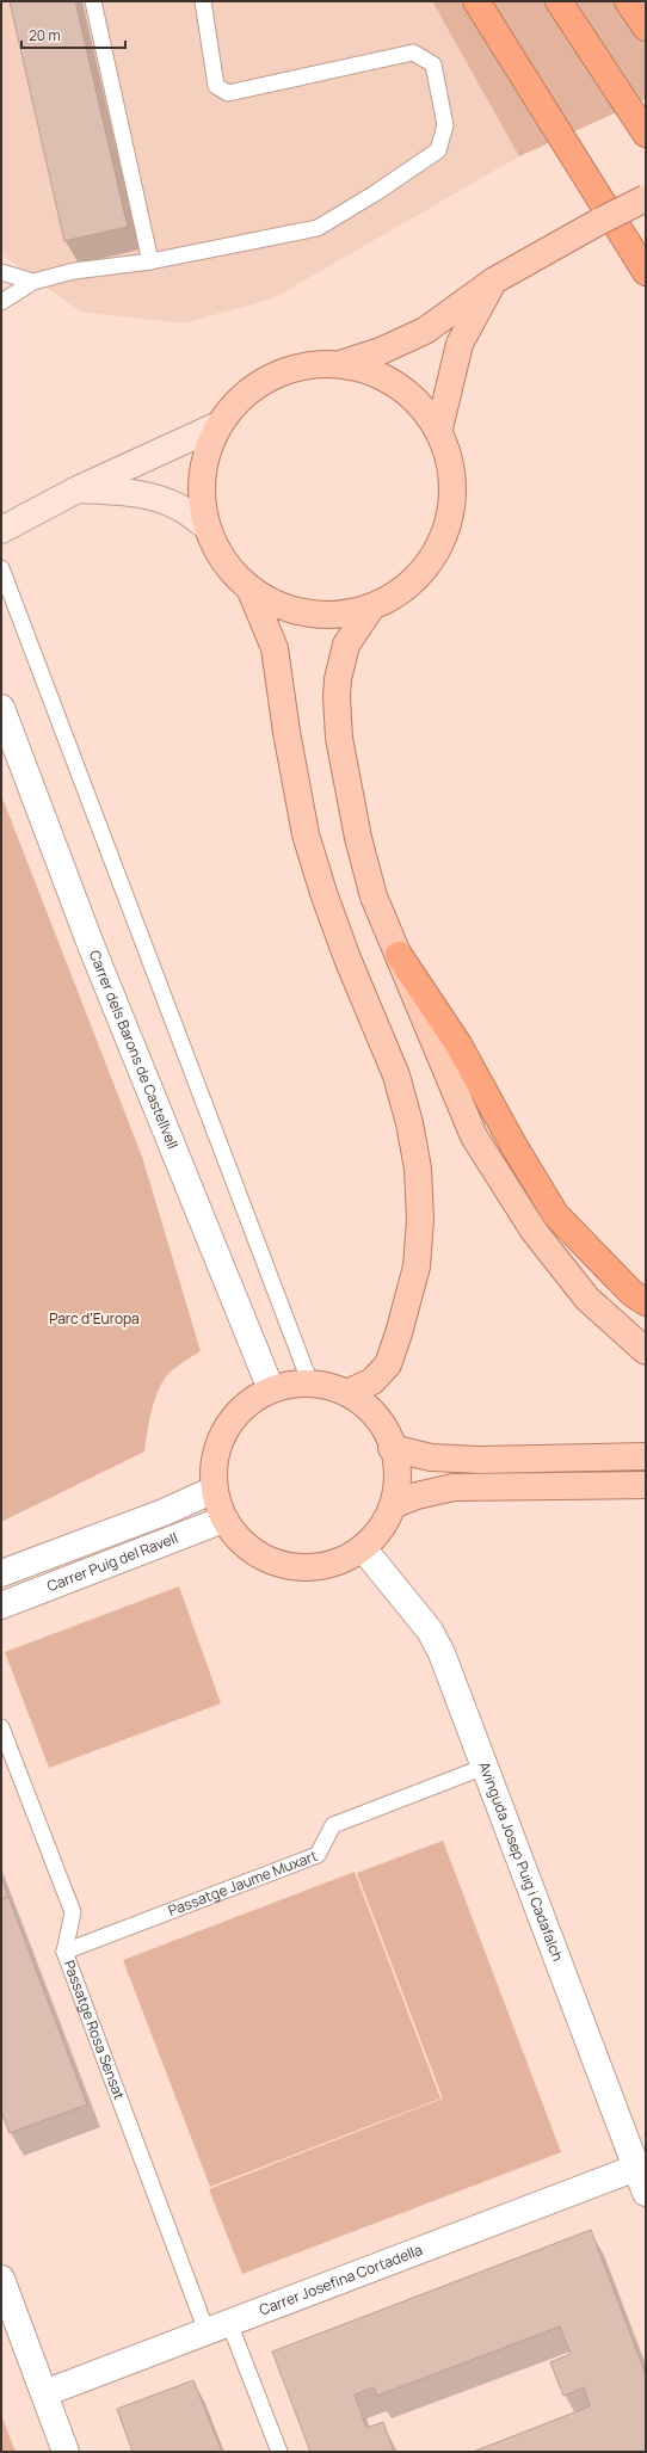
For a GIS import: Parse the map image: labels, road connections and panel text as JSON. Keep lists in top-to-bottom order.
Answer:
{
  "streets": {
    "street": [
      "Carrer dels Barons de Castellvell",
      "Carrer Puig del Ravell",
      "Avinguda Josep Puig i Cadafalch",
      "Carrer Josefina Cortadella"
    ],
    "lane": ["Passatge Jaume Muxart", "Passatge Rosa Sensat"]
  },
  "crossings": [
    ["Avinguda Josep Puig i Cadafalch", "Passatge Jaume Muxart"],
    ["Avinguda Josep Puig i Cadafalch", "Carrer Josefina Cortadella"],
    ["Passatge Jaume Muxart", "Passatge Rosa Sensat"],
    ["Passatge Rosa Sensat", "Carrer Josefina Cortadella"]
  ],
  "parks": ["Parc d'Europa"],
  "scale_bar": "20 m"
}
